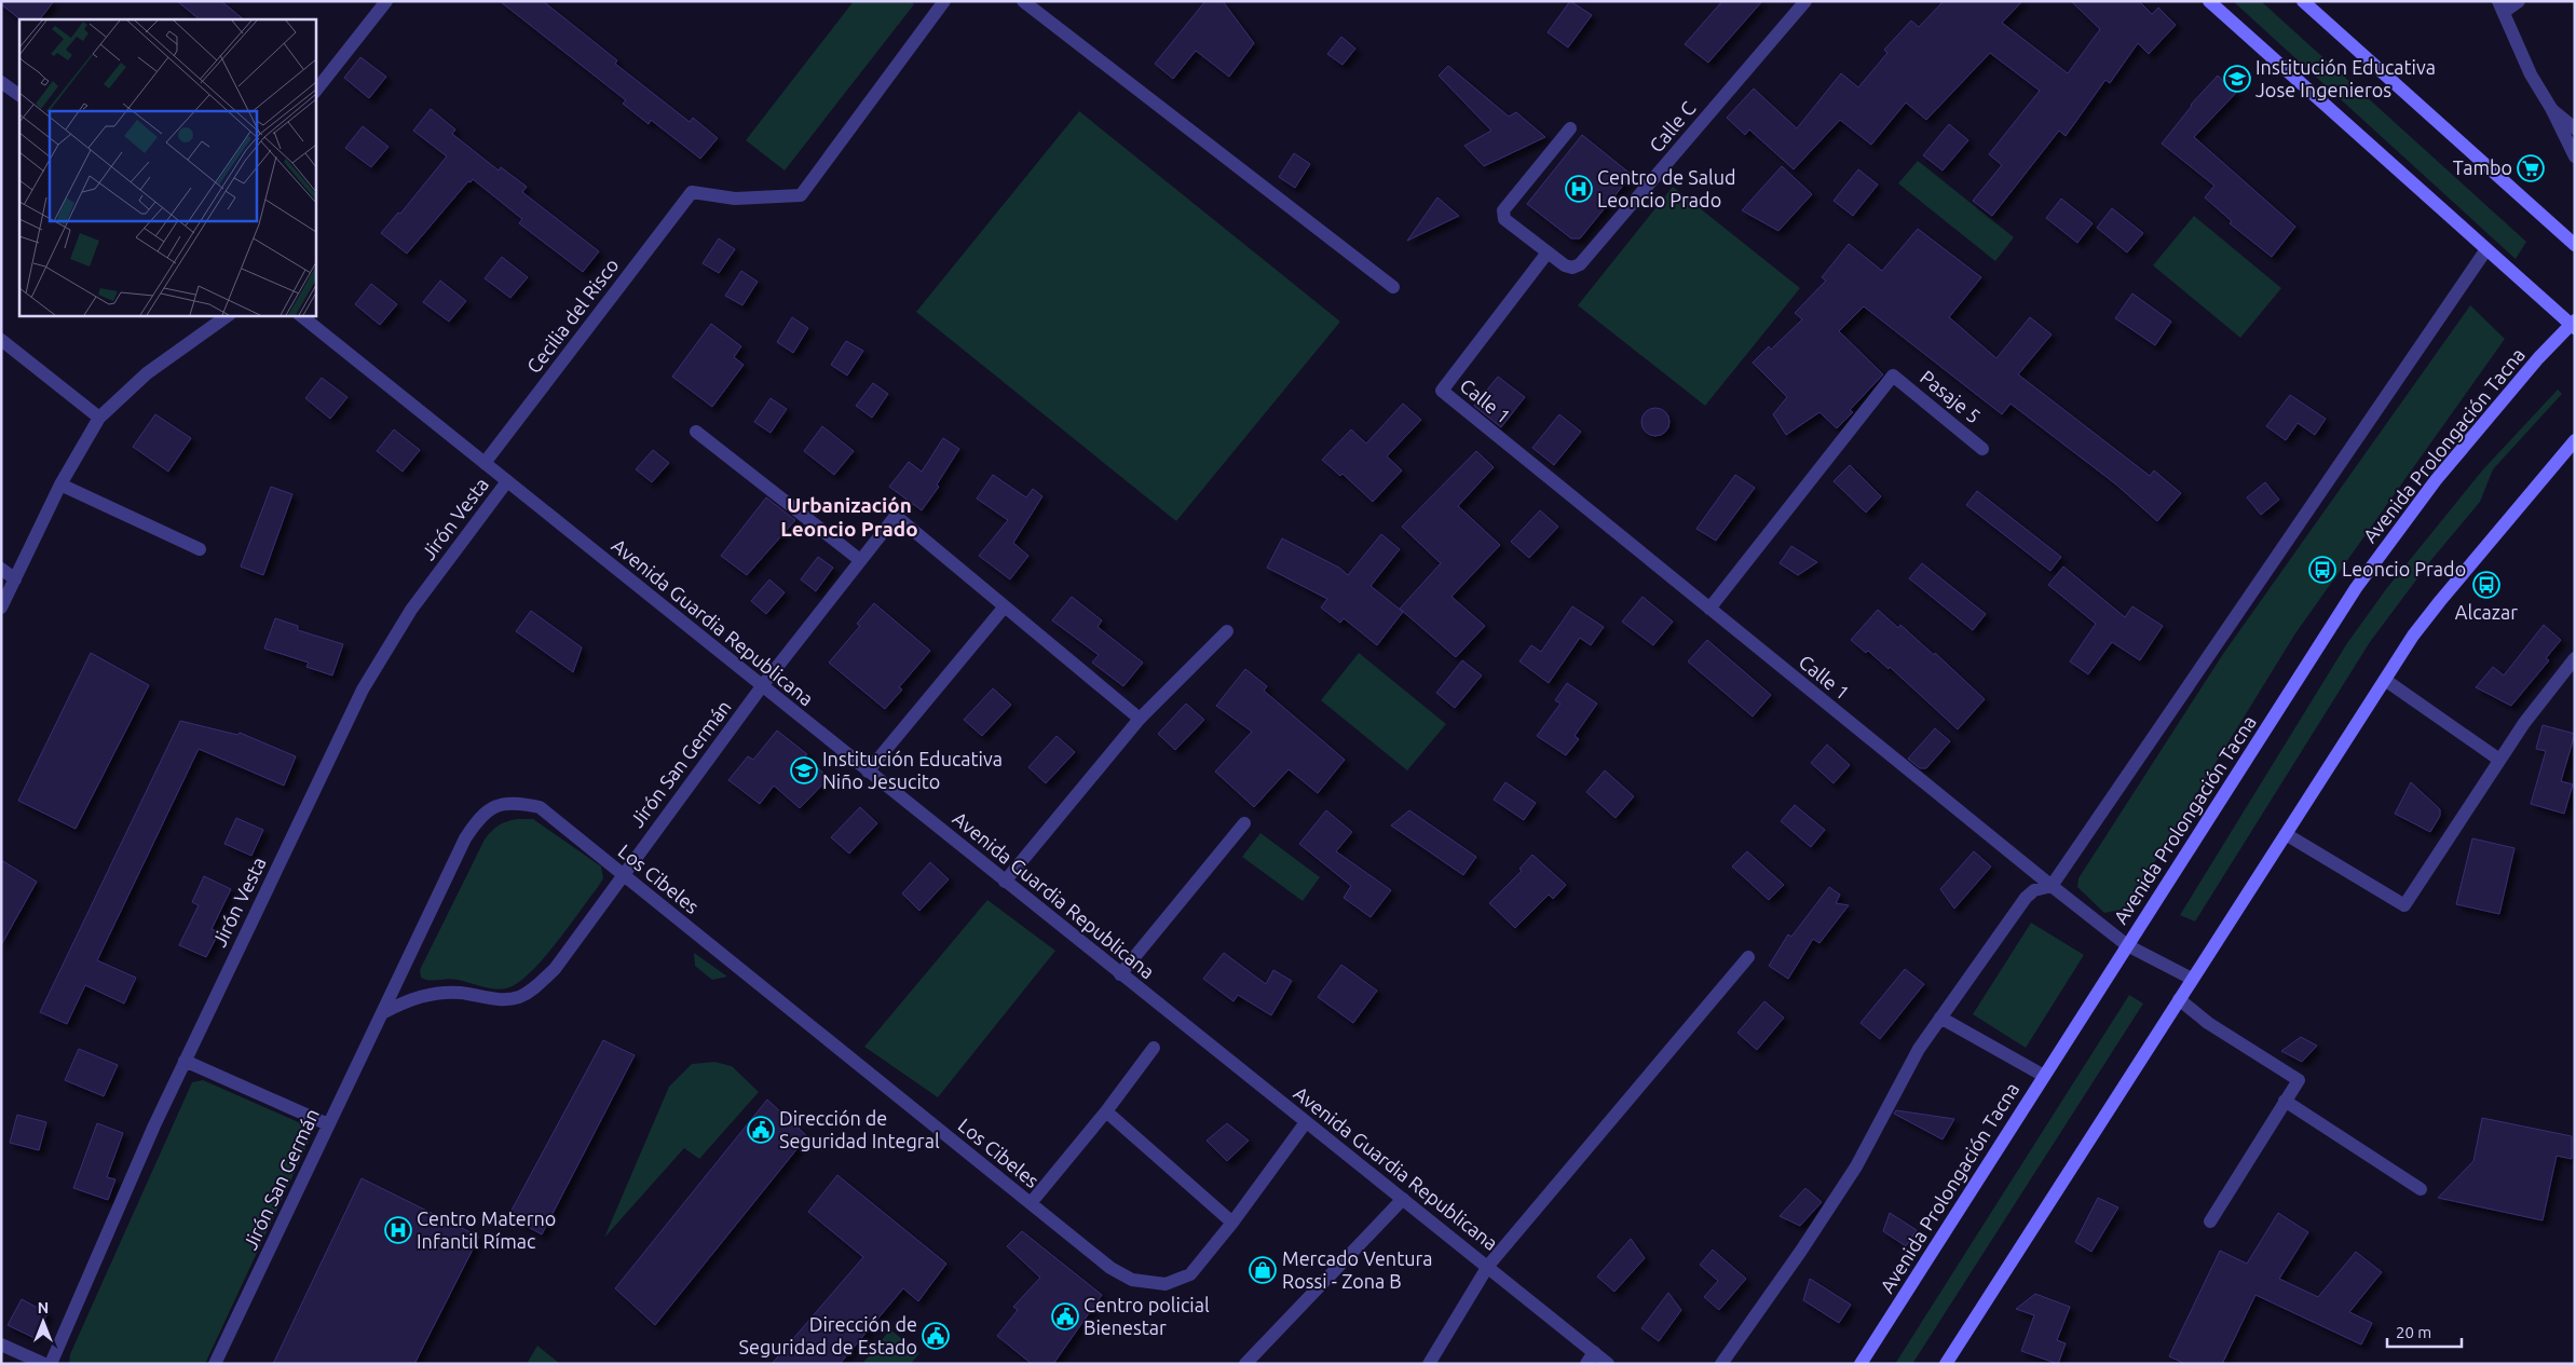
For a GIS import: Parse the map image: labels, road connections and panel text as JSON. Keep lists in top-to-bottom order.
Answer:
{
  "streets": {
    "main road": ["Avenida Prolongación Tacna"],
    "street": [
      "Calle C",
      "Cecilia del Risco",
      "Pasaje 5",
      "Calle 1",
      "Jirón Vesta",
      "Avenida Guardia Republicana",
      "Jirón San Germán",
      "Los Cibeles"
    ]
  },
  "crossings": [
    ["Calle C", "Calle 1"],
    ["Cecilia del Risco", "Avenida Guardia Republicana"],
    ["Pasaje 5", "Calle 1"],
    ["Calle 1", "Avenida Prolongación Tacna"],
    ["Jirón Vesta", "Avenida Guardia Republicana"],
    ["Avenida Guardia Republicana", "Jirón San Germán"],
    ["Avenida Guardia Republicana", "Los Cibeles"],
    ["Jirón San Germán", "Los Cibeles"]
  ],
  "districts": ["Urbanización Leoncio Prado"],
  "places": {
    "school or university": ["Institución Educativa Jose Ingenieros", "Institución Educativa Niño Jesucito"],
    "supermarket": ["Tambo"],
    "hospital": ["Centro de Salud Leoncio Prado", "Centro Materno Infantil Rímac"],
    "bus stop": ["Leoncio Prado", "Alcazar"],
    "public building": ["Dirección de Seguridad Integral", "Centro policial Bienestar", "Dirección de Seguridad de Estado"],
    "shop": ["Mercado Ventura Rossi - Zona B"]
  },
  "scale_bar": "20 m",
  "north": "top"
}
